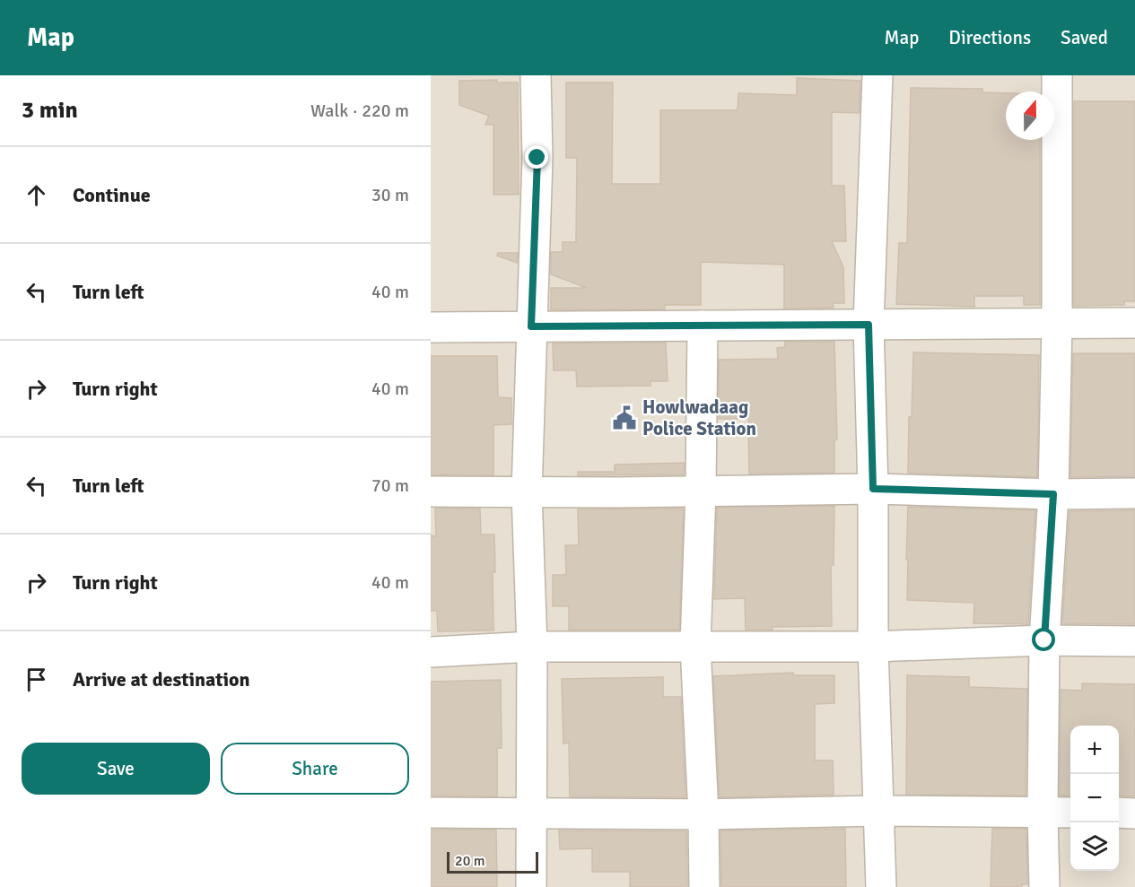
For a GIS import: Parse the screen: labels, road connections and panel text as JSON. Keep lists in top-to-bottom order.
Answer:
{
  "places": {
    "public building": ["Howlwadaag Police Station"]
  },
  "scale_bar": "20 m",
  "north": "top",
  "page": {
    "header": "Map",
    "nav": ["Map", "Directions", "Saved"],
    "heading": ["3 min", "Walk · 220 m"],
    "list": [
      ["Continue", "30 m"],
      ["Turn left", "40 m"],
      ["Turn right", "40 m"],
      ["Turn left", "70 m"],
      ["Turn right", "40 m"],
      "Arrive at destination"
    ],
    "map_buttons": ["+", "−"],
    "buttons": ["Save", "Share"],
    "scale": "20 m"
  }
}
